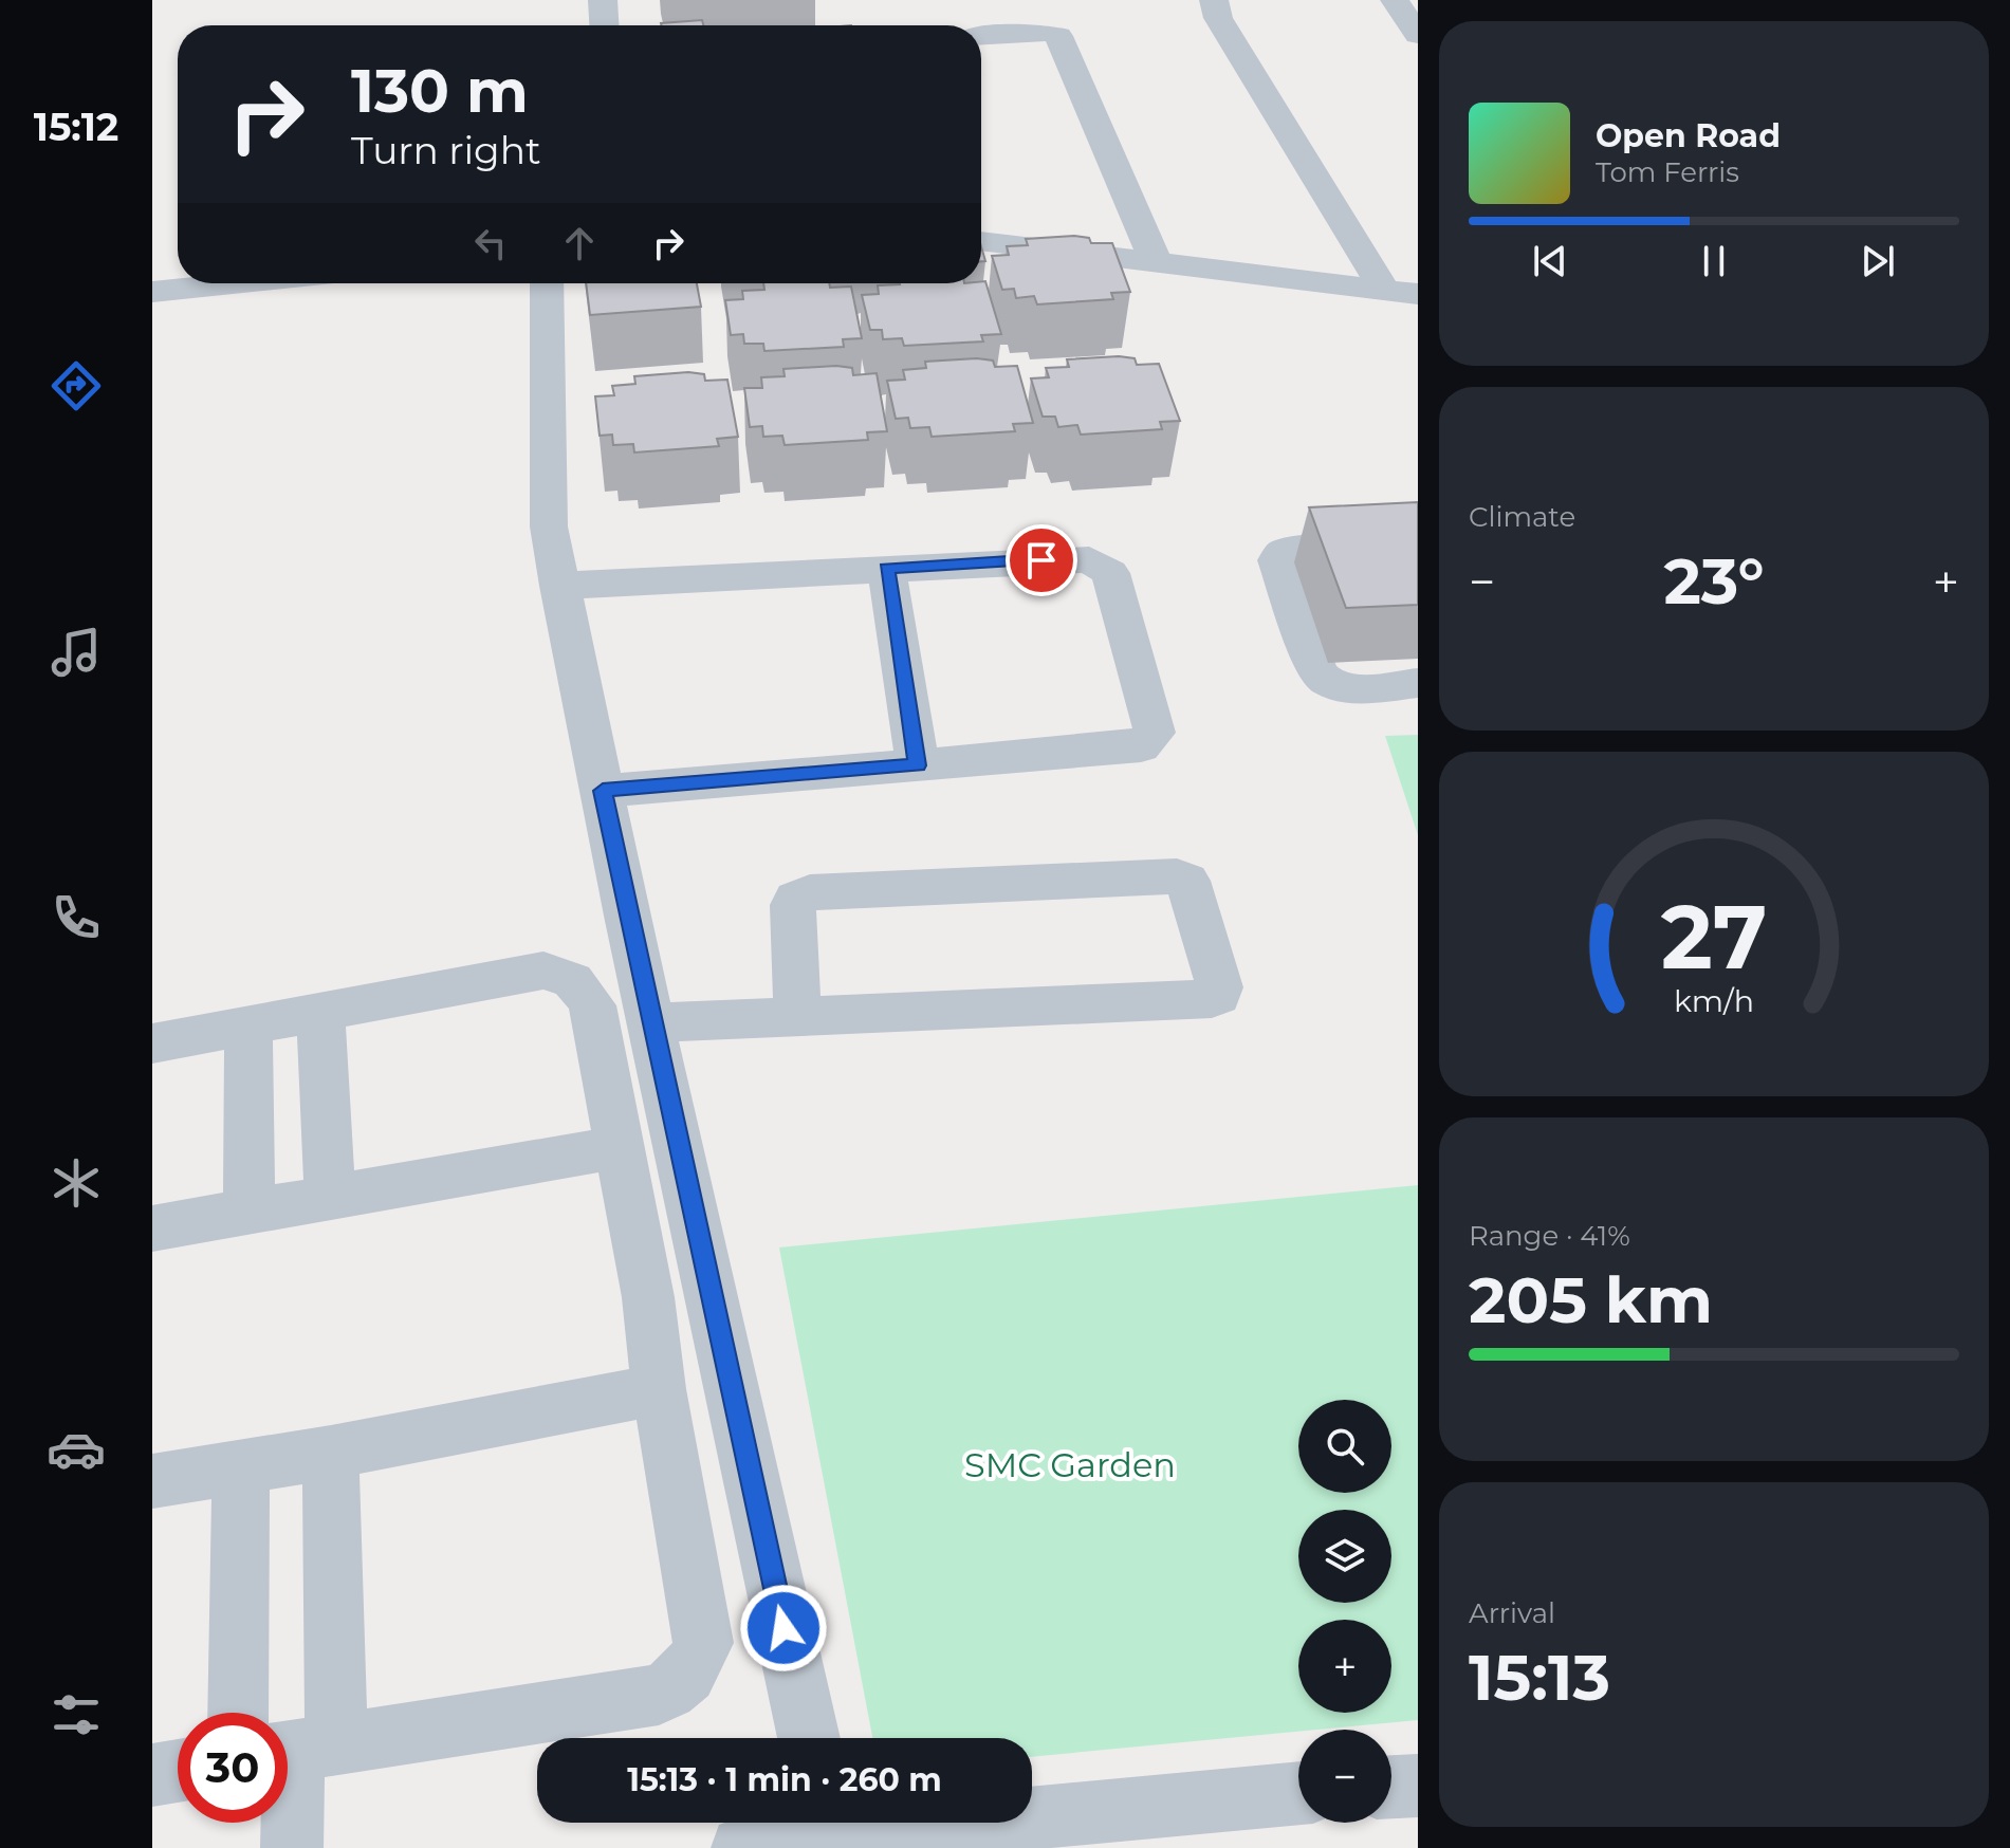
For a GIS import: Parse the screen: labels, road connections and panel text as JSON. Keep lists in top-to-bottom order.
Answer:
{
  "parks": ["SMC Garden"],
  "page": {
    "tabs": "15:12",
    "turn": ["130 m", "Turn right"],
    "song": ["Open Road", "Tom Ferris"],
    "tile": [
      "Climate",
      ["Range · 41%", "205 km"],
      ["Arrival", "15:13"]
    ],
    "heat": ["−", "23°", "+"],
    "map_buttons": ["+", "−"],
    "limit": "30",
    "trip": "15:13 · 1 min · 260 m",
    "gauge": ["27", "km/h"]
  }
}
